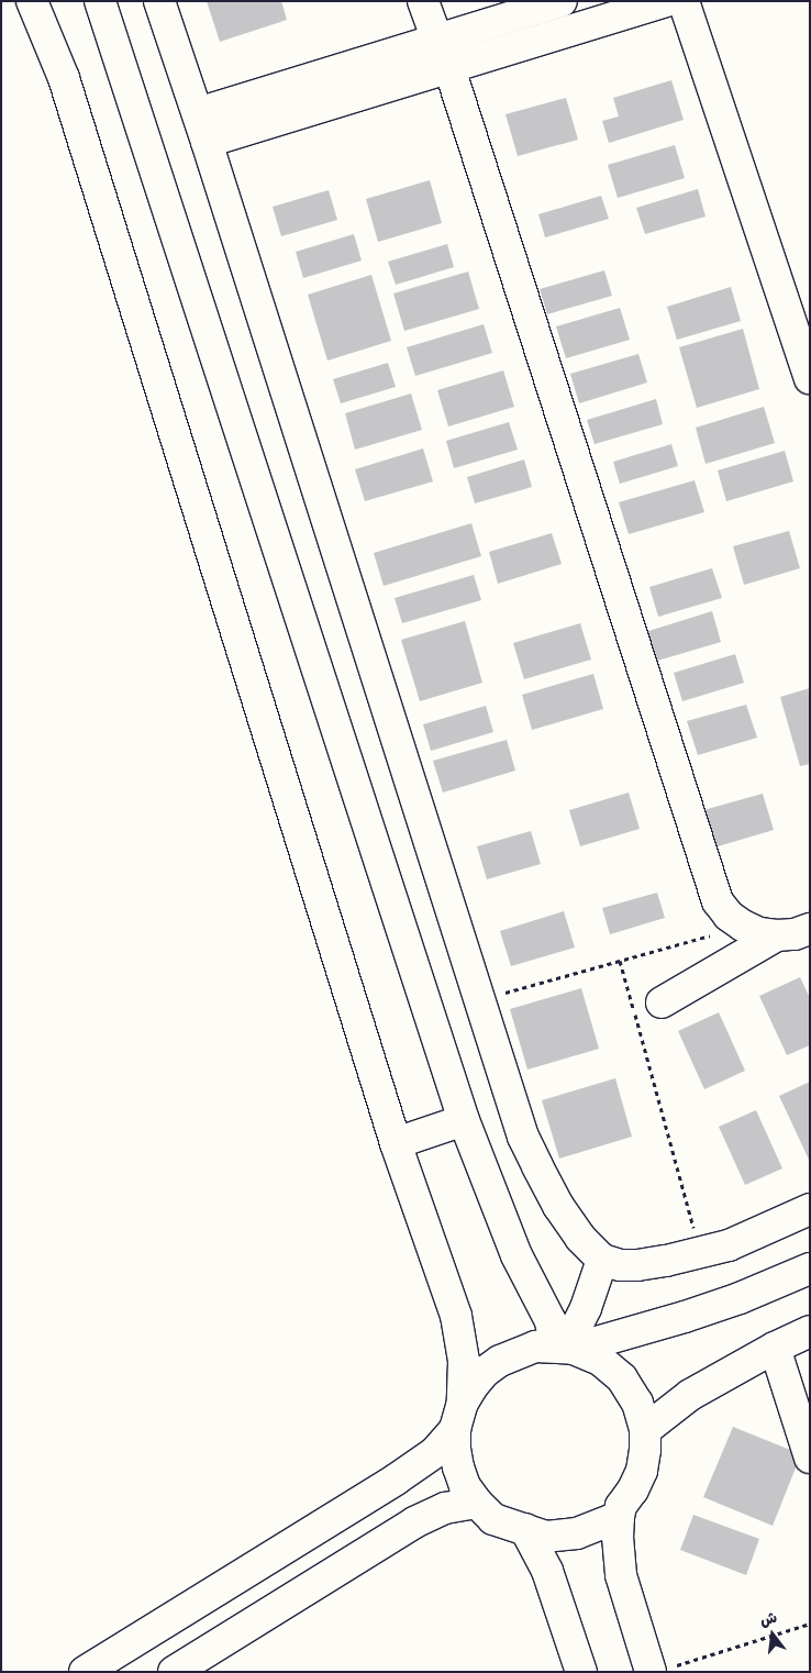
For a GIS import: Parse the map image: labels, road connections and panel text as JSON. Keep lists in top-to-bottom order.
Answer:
{
  "north": "top"
}
